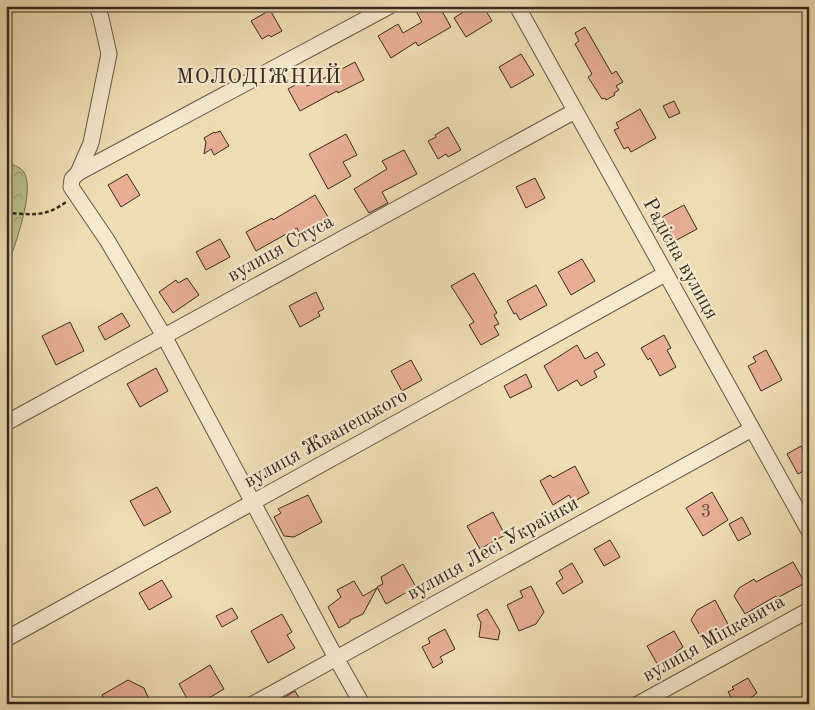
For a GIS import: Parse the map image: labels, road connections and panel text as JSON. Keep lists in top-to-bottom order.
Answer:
{
  "streets": {
    "street": [
      "вулиця Стуса",
      "Радісна вулиця",
      "вулиця Жванецького",
      "вулиця Лесі Українки",
      "вулиця Міцкевича"
    ]
  },
  "crossings": [
    ["вулиця Стуса", "Радісна вулиця"],
    ["Радісна вулиця", "вулиця Жванецького"],
    ["Радісна вулиця", "вулиця Лесі Українки"]
  ],
  "districts": ["МОЛОДІЖНИЙ"],
  "house_numbers": ["3"]
}
